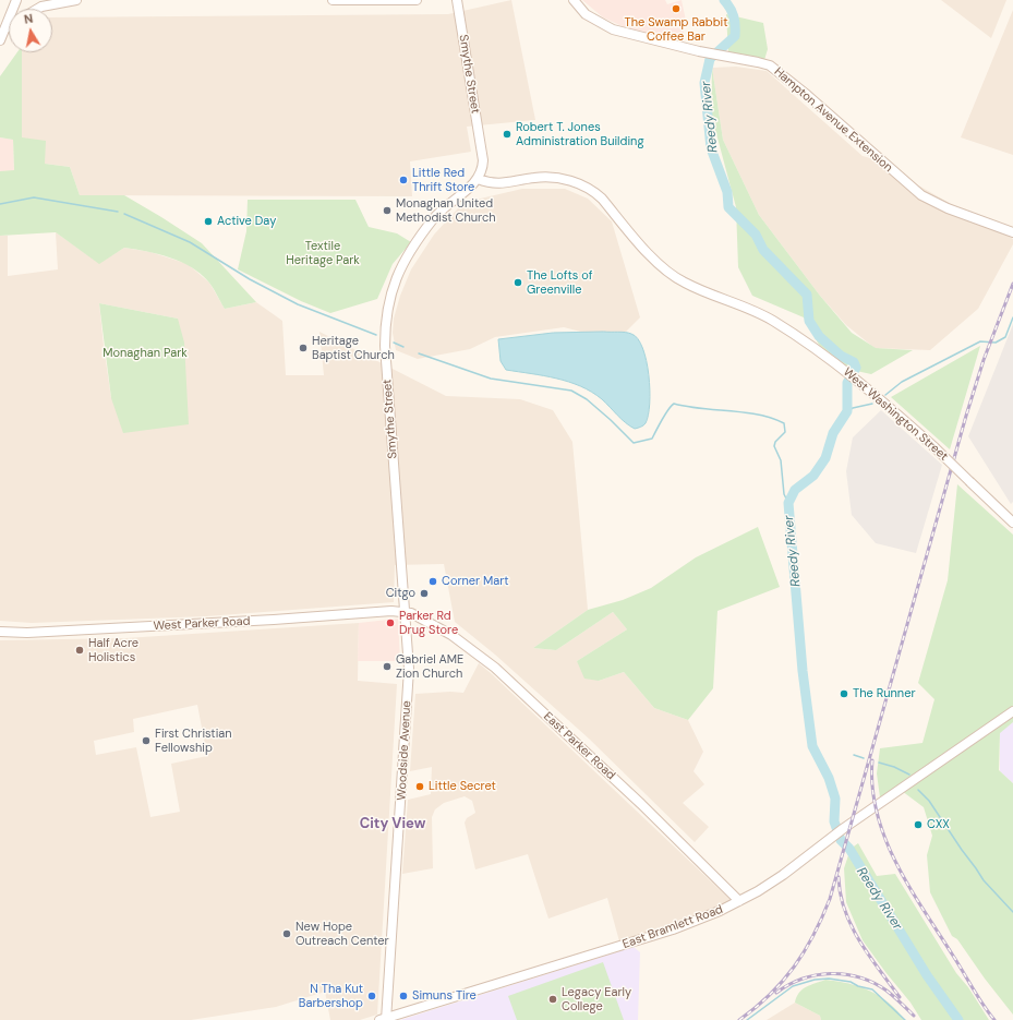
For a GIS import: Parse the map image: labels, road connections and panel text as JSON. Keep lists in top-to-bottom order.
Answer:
{
  "streets": {
    "street": [
      "Smythe Street",
      "Hampton Avenue Extension",
      "West Washington Street",
      "West Parker Road",
      "East Parker Road",
      "Woodside Avenue",
      "East Bramlett Road"
    ]
  },
  "crossings": [
    ["Smythe Street", "West Washington Street"],
    ["Smythe Street", "West Parker Road"],
    ["Smythe Street", "East Parker Road"],
    ["Smythe Street", "Woodside Avenue"],
    ["West Parker Road", "East Parker Road"],
    ["West Parker Road", "Woodside Avenue"],
    ["East Parker Road", "Woodside Avenue"],
    ["East Parker Road", "East Bramlett Road"],
    ["Woodside Avenue", "East Bramlett Road"]
  ],
  "districts": ["City View"],
  "water": ["Reedy River"],
  "parks": ["Textile Heritage Park", "Monaghan Park"],
  "places": [
    "The Swamp Rabbit Coffee Bar",
    "Robert T. Jones Administration Building",
    "Little Red Thrift Store",
    "Monaghan United Methodist Church",
    "Active Day",
    "The Lofts of Greenville",
    "Heritage Baptist Church",
    "Corner Mart",
    "Citgo",
    "Parker Rd Drug Store",
    "Half Acre Holistics",
    "Gabriel AME Zion Church",
    "The Runner",
    "First Christian Fellowship",
    "Little Secret",
    "CXX",
    "New Hope Outreach Center",
    "N Tha Kut Barbershop",
    "Simuns Tire",
    "Legacy Early College"
  ],
  "north": "top"
}
